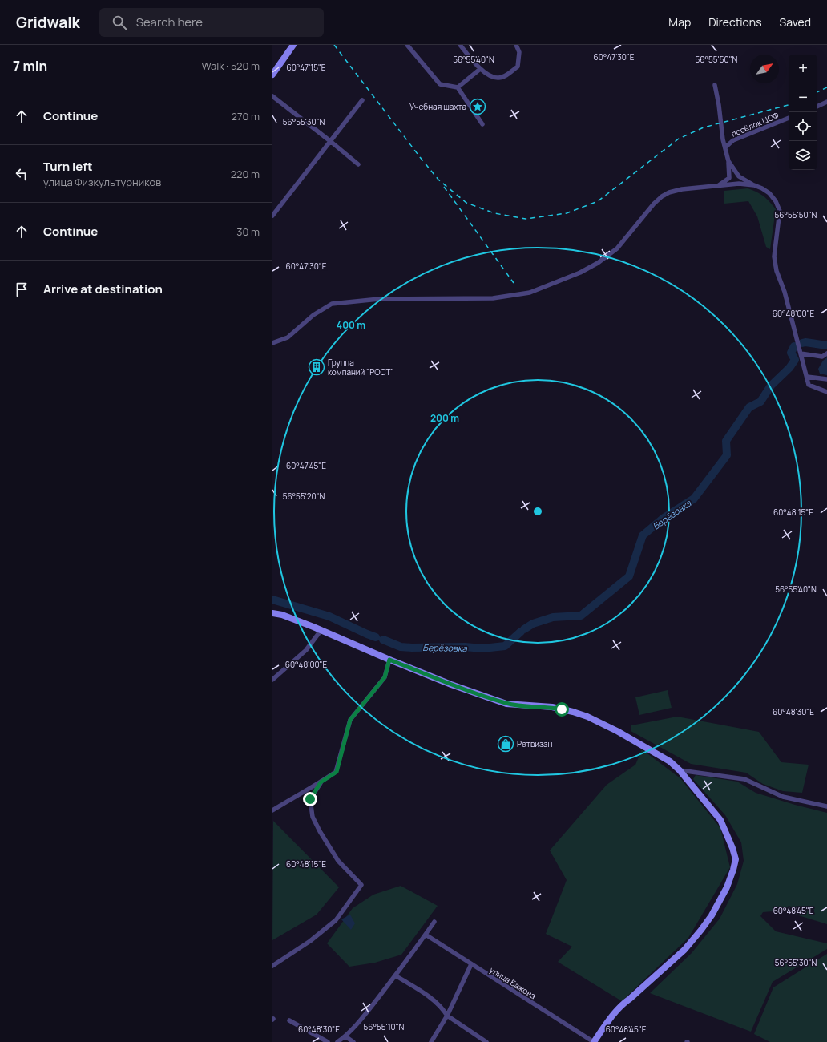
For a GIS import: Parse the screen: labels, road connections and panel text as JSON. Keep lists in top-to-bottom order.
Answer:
{
  "streets": {
    "street": ["посёлок ЦОФ", "улица Бажова"]
  },
  "water": ["Берёзовка"],
  "places": {
    "place": ["Учебная шахта"],
    "building": ["Группа компаний \"РОСТ\""],
    "shop": ["Ретвизан"]
  },
  "north": "top right",
  "page": {
    "header": "Gridwalk",
    "search": "Search here",
    "nav": ["Map", "Directions", "Saved"],
    "heading": ["7 min", "Walk · 520 m"],
    "map_buttons": ["+", "−"],
    "list": [
      ["Continue", "270 m"],
      ["Turn left", "улица Физкультурников", "220 m"],
      ["Continue", "30 m"],
      "Arrive at destination"
    ]
  },
  "coordinates": [
    "60°47'30\"E",
    "56°55'50\"N",
    "56°55'40\"N",
    "60°47'15\"E",
    "56°55'30\"N",
    "60°48'00\"E",
    "60°47'45\"E",
    "56°55'20\"N",
    "60°48'15\"E",
    "60°48'30\"E",
    "60°48'45\"E",
    "56°55'10\"N"
  ],
  "rings": ["400 m", "200 m"]
}
